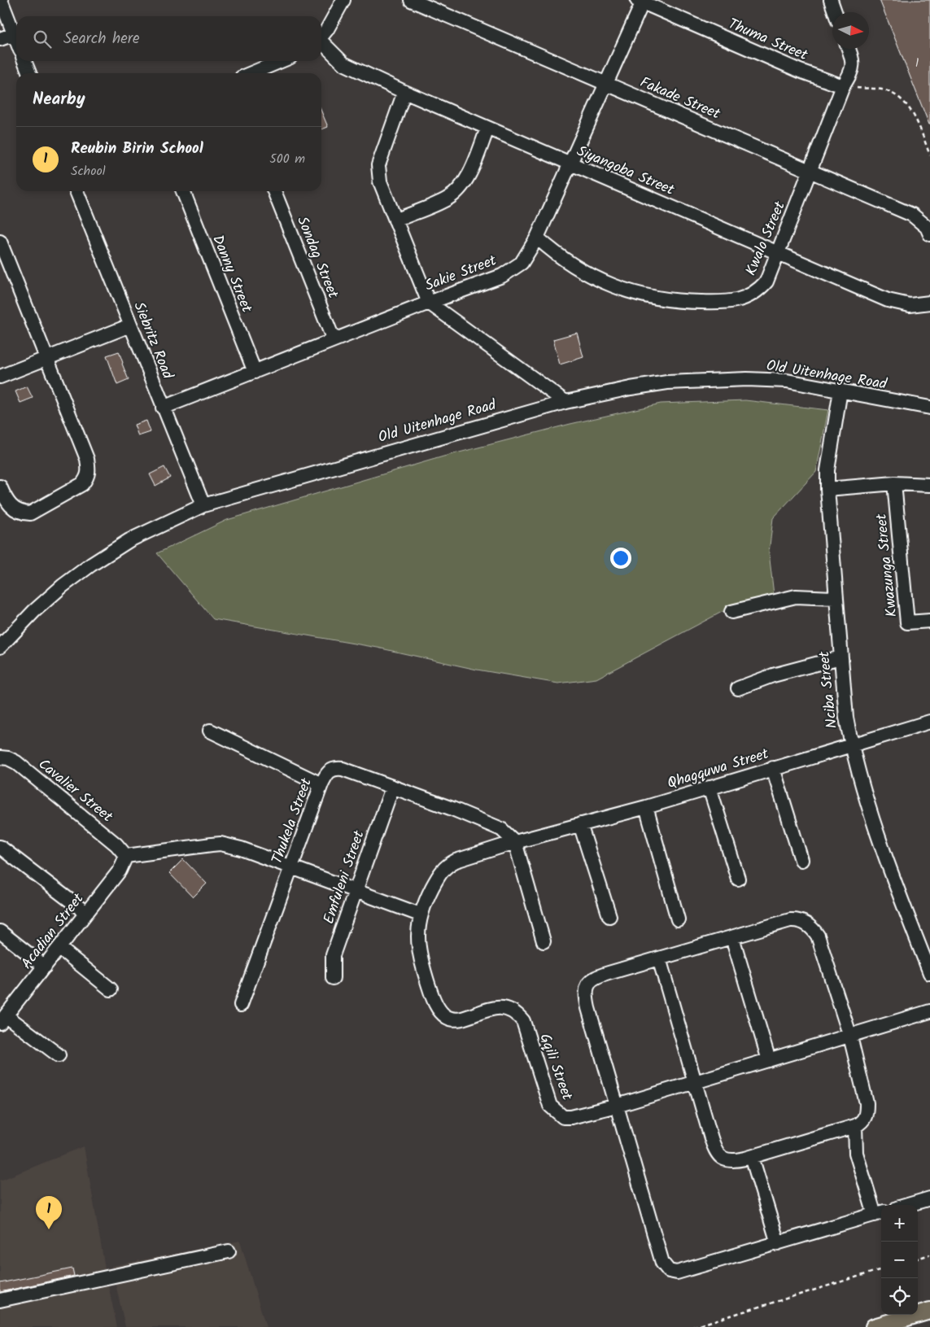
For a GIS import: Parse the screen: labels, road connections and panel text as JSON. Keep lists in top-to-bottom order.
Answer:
{
  "streets": {
    "street": [
      "Thuma Street",
      "Fakade Street",
      "Siyangoba Street",
      "Kwalo Street",
      "Sondag Street",
      "Sakie Street",
      "Danny Street",
      "Siebritz Road",
      "Old Uitenhage Road",
      "Kwazunga Street",
      "Nciba Street",
      "Qhagquwa Street",
      "Cavalier Street",
      "Thukela Street",
      "Emfuleni Street",
      "Acadian Street",
      "Gqili Street"
    ]
  },
  "crossings": [
    ["Thuma Street", "Kwalo Street"],
    ["Thuma Street", "Sakie Street"],
    ["Fakade Street", "Kwalo Street"],
    ["Fakade Street", "Sakie Street"],
    ["Siyangoba Street", "Kwalo Street"],
    ["Siyangoba Street", "Sakie Street"],
    ["Kwalo Street", "Sakie Street"],
    ["Sondag Street", "Sakie Street"],
    ["Sakie Street", "Danny Street"],
    ["Sakie Street", "Siebritz Road"],
    ["Siebritz Road", "Old Uitenhage Road"],
    ["Old Uitenhage Road", "Nciba Street"],
    ["Nciba Street", "Qhagquwa Street"],
    ["Qhagquwa Street", "Thukela Street"],
    ["Qhagquwa Street", "Gqili Street"],
    ["Cavalier Street", "Acadian Street"],
    ["Thukela Street", "Emfuleni Street"],
    ["Thukela Street", "Gqili Street"]
  ],
  "house_numbers": ["1"],
  "north": "right",
  "page": {
    "search": "Search here",
    "heading": "Nearby",
    "list": [
      {
        "mark": "1",
        "name": "Reubin Birin School",
        "note": "School",
        "value": "500 m"
      }
    ],
    "pins": "1",
    "map_buttons": ["+", "−"]
  }
}
